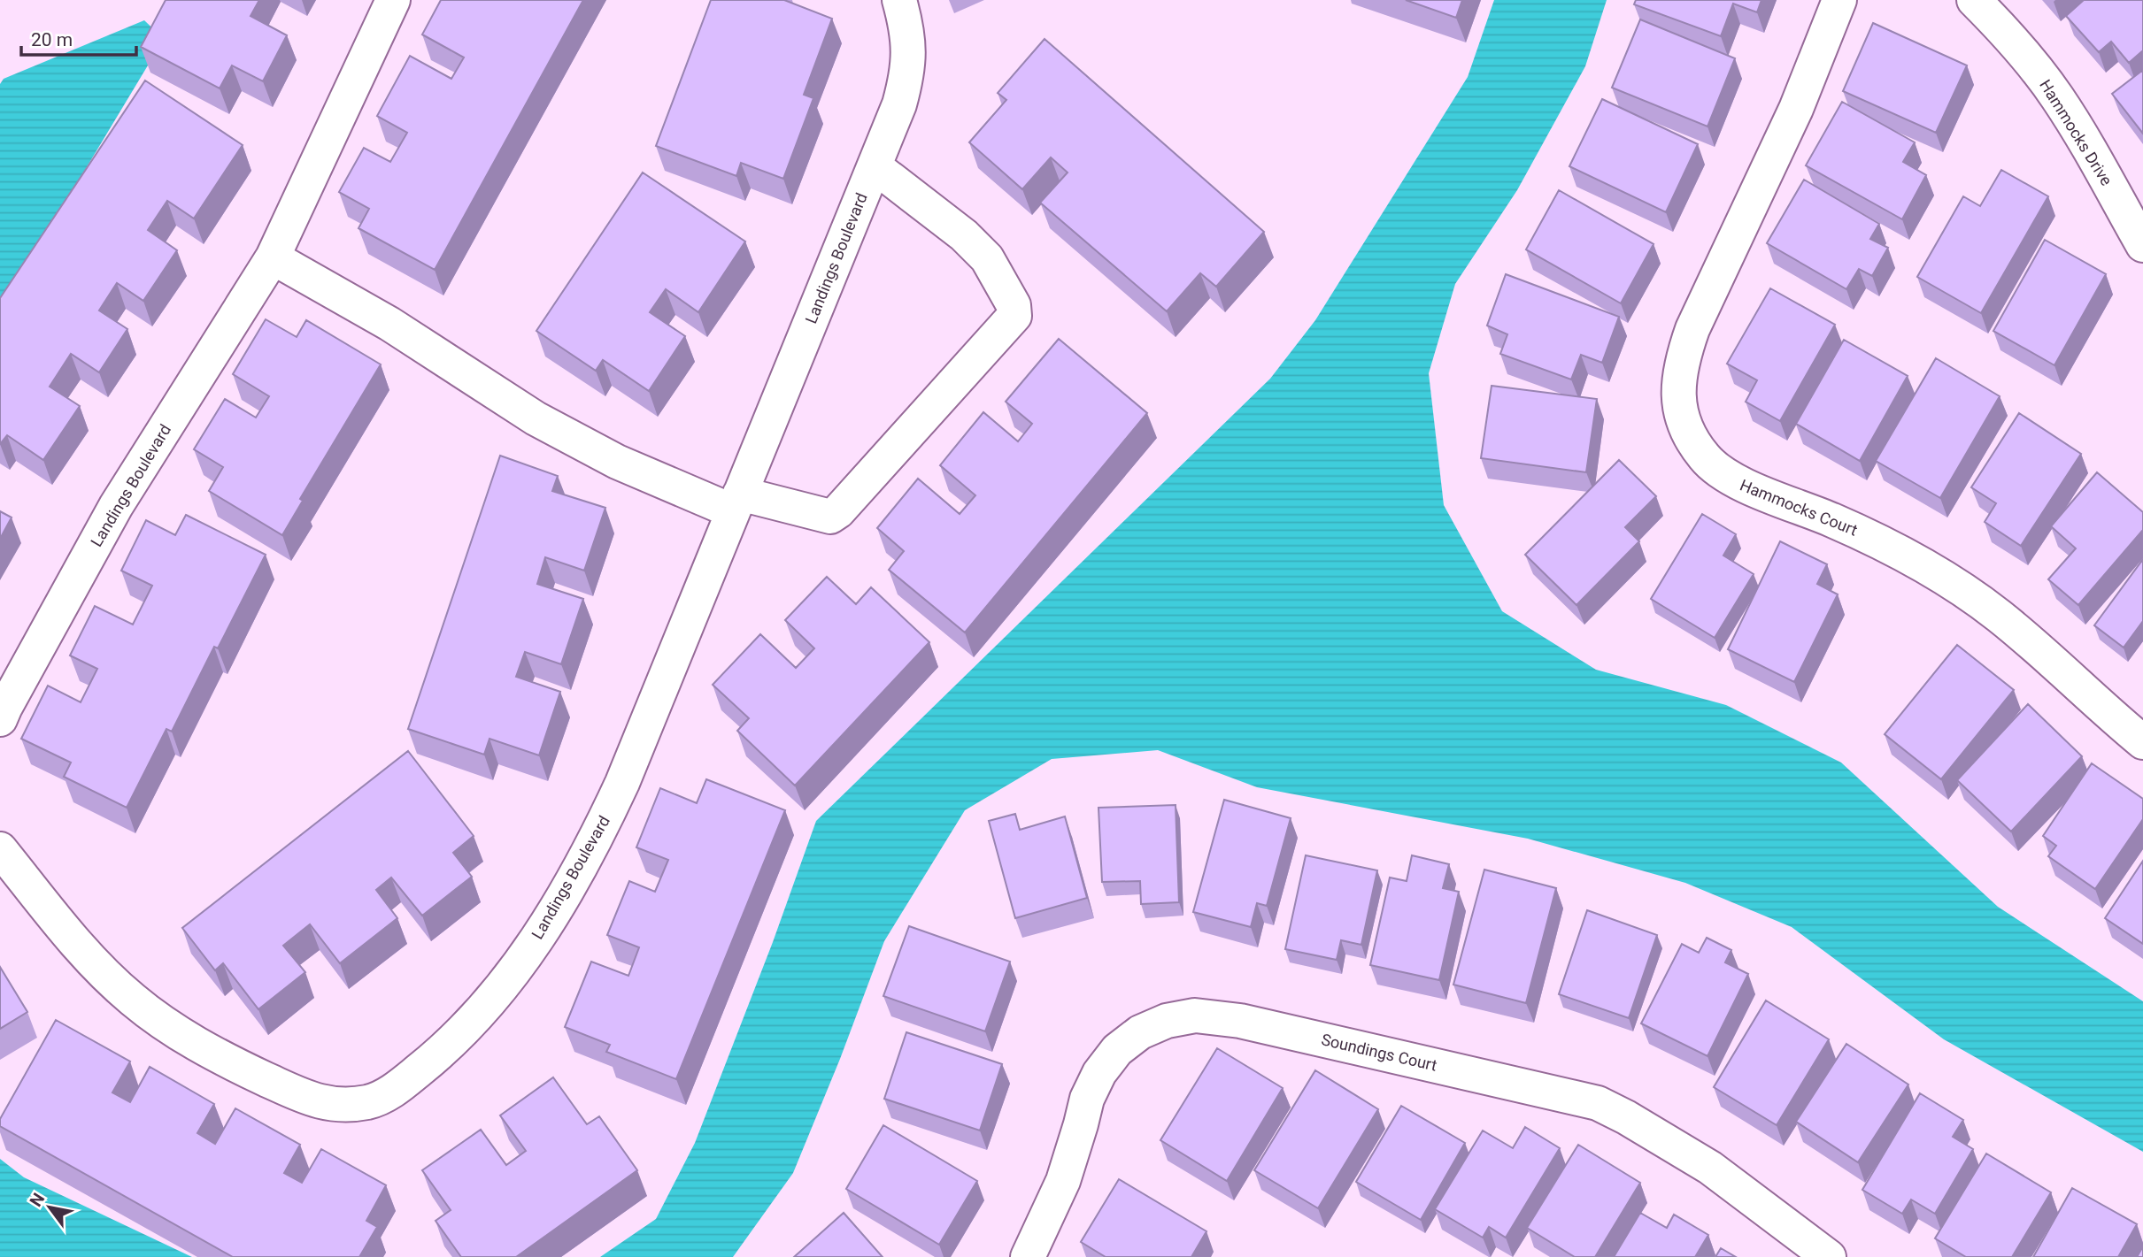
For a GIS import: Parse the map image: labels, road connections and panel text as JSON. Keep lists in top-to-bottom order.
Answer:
{
  "streets": {
    "street": [
      "Hammocks Drive",
      "Landings Boulevard",
      "Hammocks Court",
      "Soundings Court"
    ]
  },
  "scale_bar": "20 m",
  "north": "top left"
}
